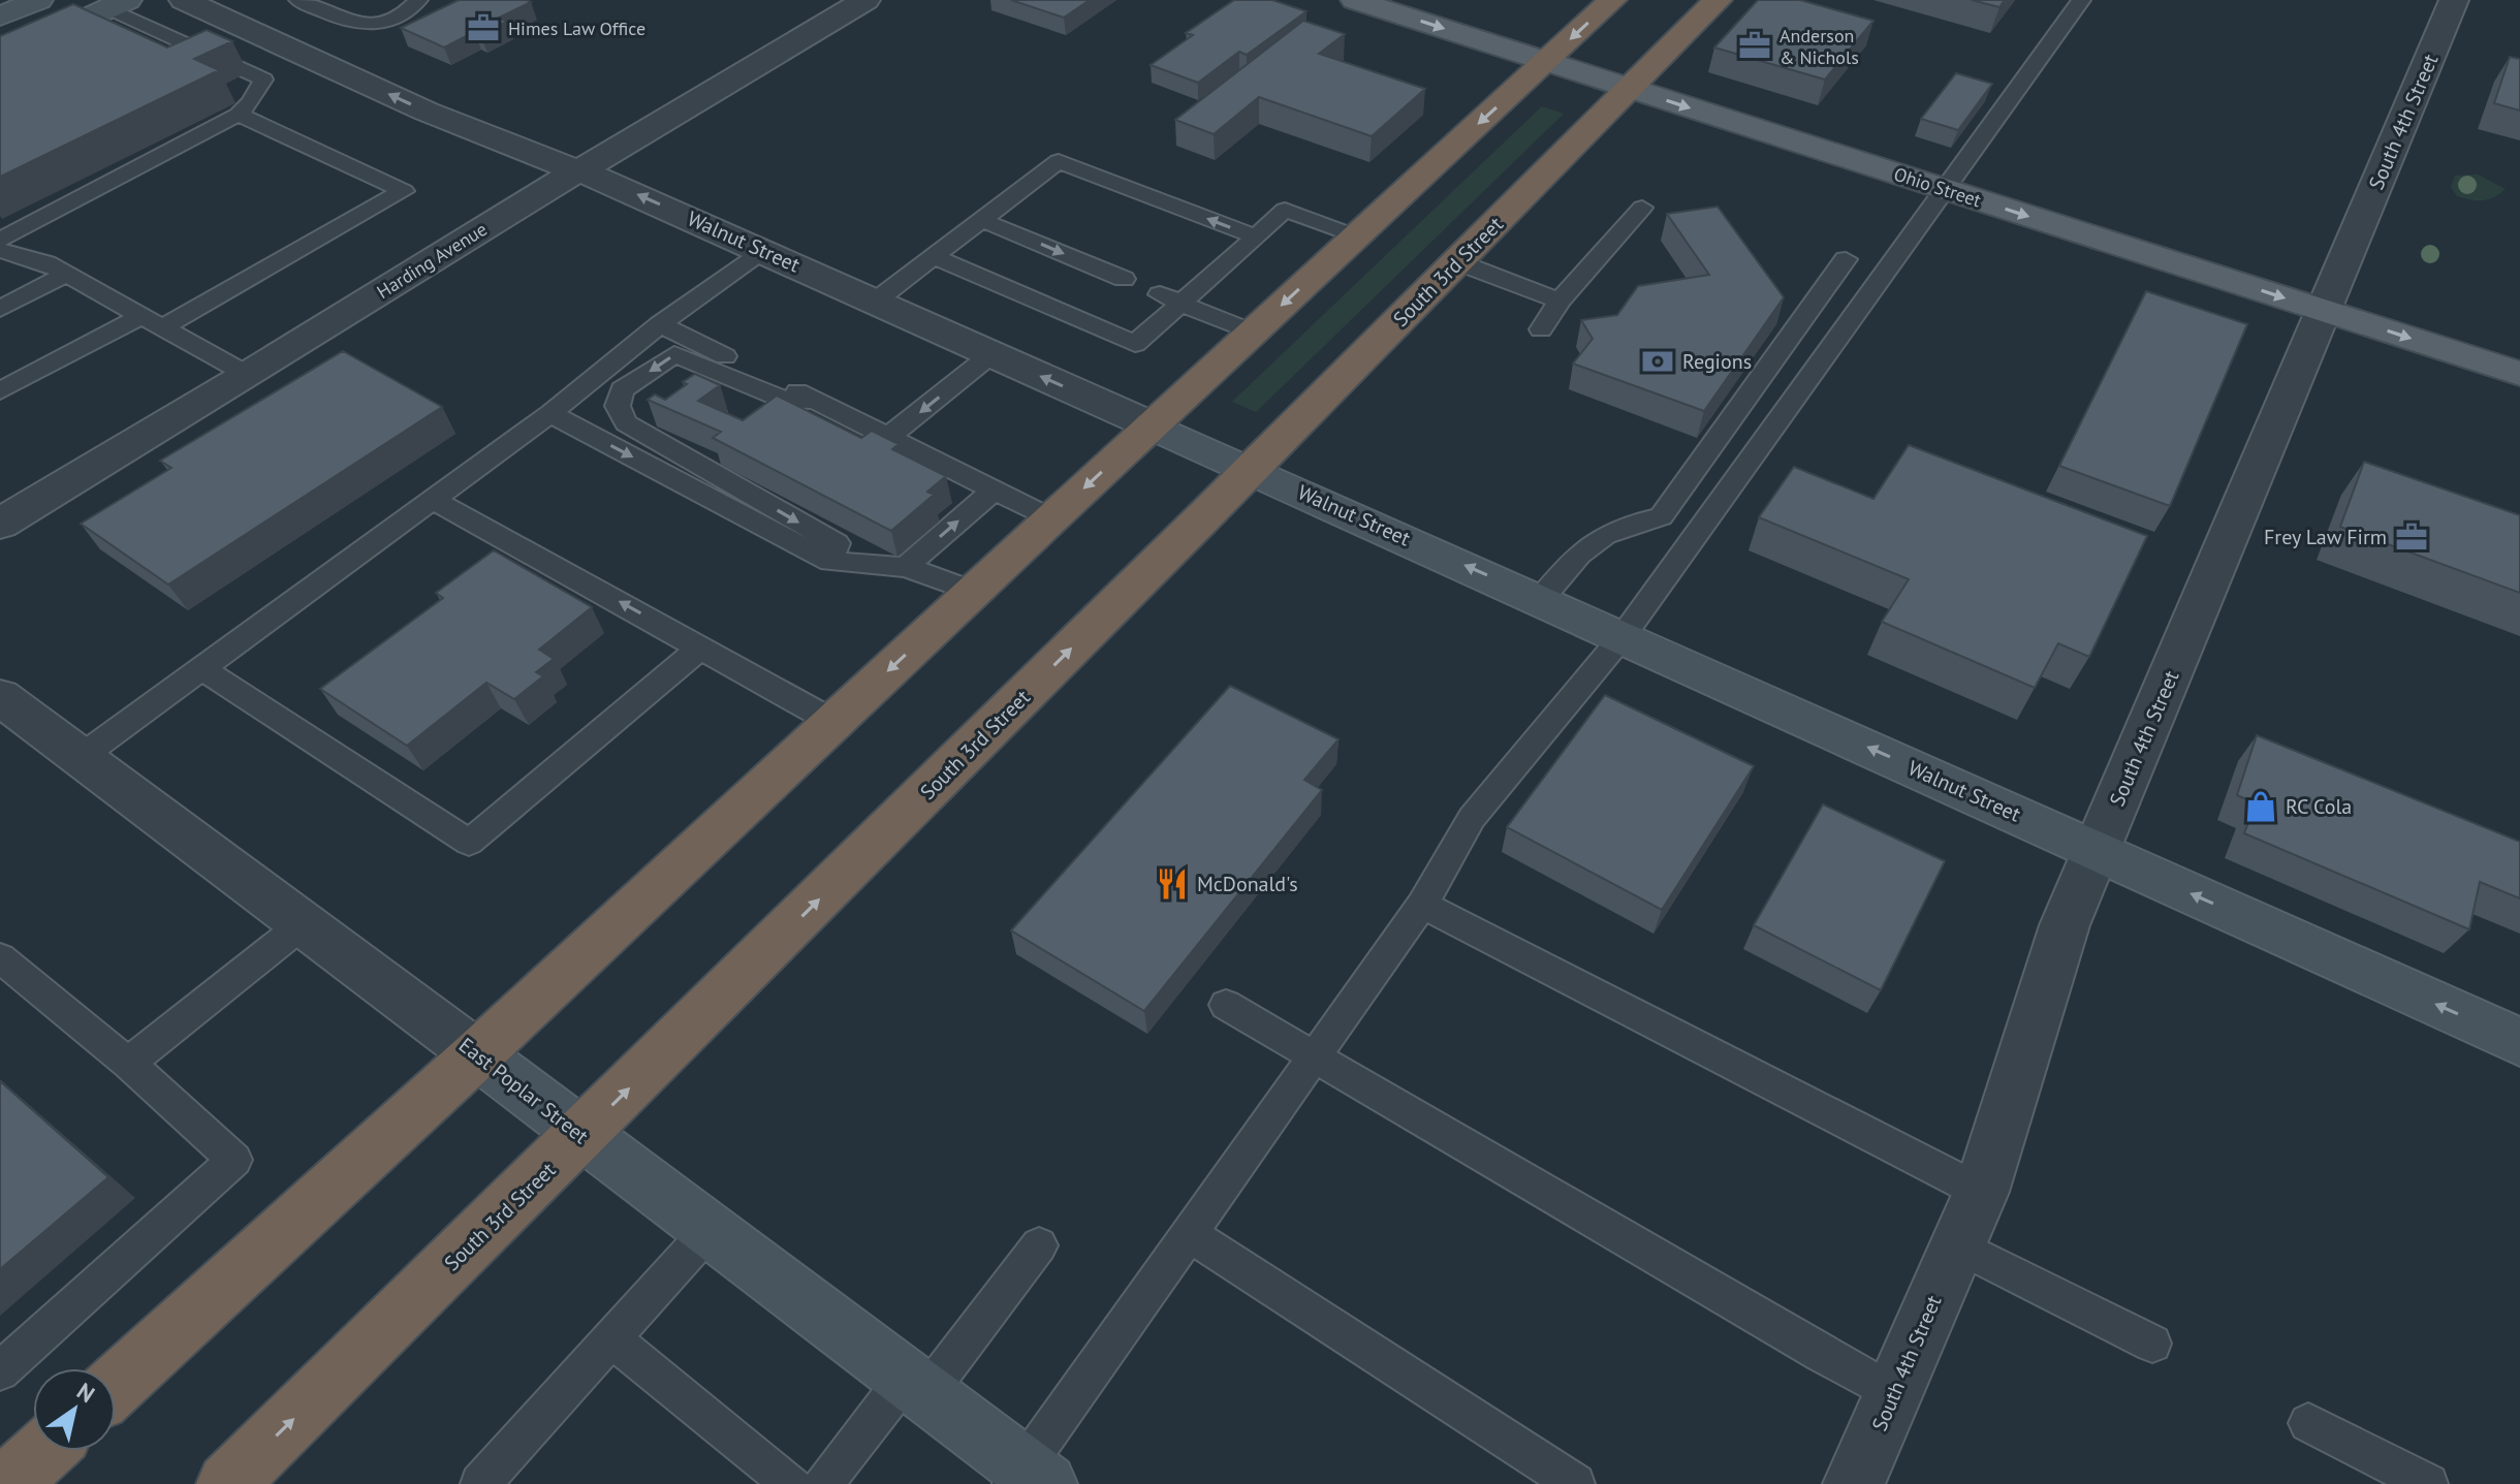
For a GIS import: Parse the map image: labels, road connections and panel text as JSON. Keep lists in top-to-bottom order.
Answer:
{
  "streets": {
    "highway": ["South 3rd Street"],
    "main road": ["Ohio Street"],
    "street": [
      "South 4th Street",
      "Walnut Street",
      "Harding Avenue",
      "East Poplar Street"
    ]
  },
  "crossings": [
    ["South 4th Street", "Ohio Street"],
    ["South 4th Street", "Walnut Street"],
    ["Ohio Street", "South 3rd Street"],
    ["Walnut Street", "Harding Avenue"],
    ["Walnut Street", "South 3rd Street"],
    ["South 3rd Street", "East Poplar Street"]
  ],
  "one_way": ["Ohio Street", "Walnut Street"],
  "places": {
    "office": ["Himes Law Office", "Anderson & Nichols", "Frey Law Firm"],
    "bank": ["Regions"],
    "shop": ["RC Cola"],
    "restaurant": ["McDonald's"]
  },
  "north": "top right"
}
